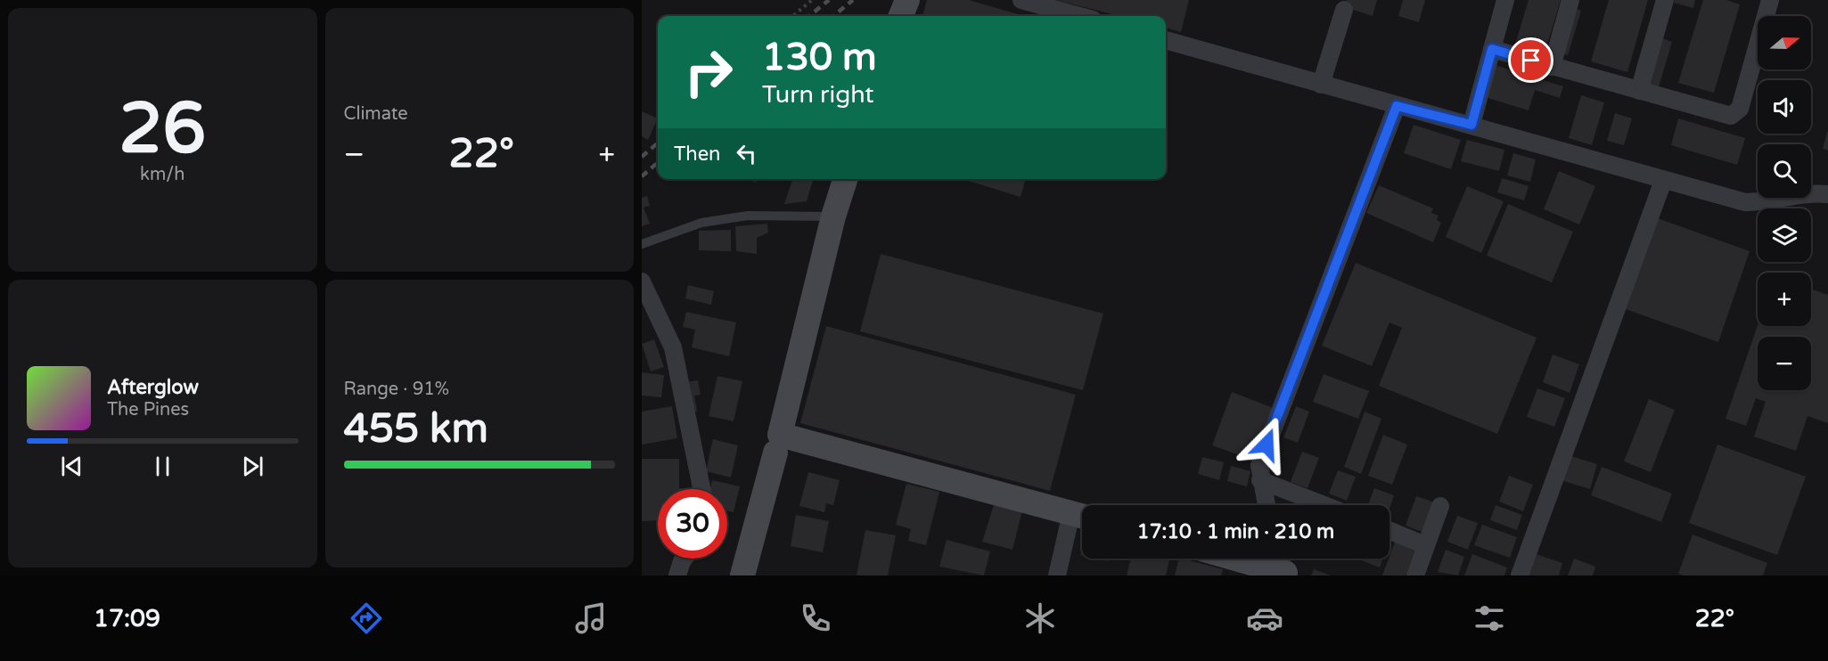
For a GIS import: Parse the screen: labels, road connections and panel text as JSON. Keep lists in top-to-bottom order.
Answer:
{
  "north": "right",
  "page": {
    "tile": [
      ["26", "km/h"],
      "Climate",
      ["Range · 91%", "455 km"]
    ],
    "map_buttons": ["+", "−"],
    "turn": ["130 m", "Turn right"],
    "then": "Then",
    "heat": ["−", "22°", "+"],
    "song": ["Afterglow", "The Pines"],
    "limit": "30",
    "trip": "17:10 · 1 min · 210 m",
    "tabs": ["17:09", "22°"]
  }
}
